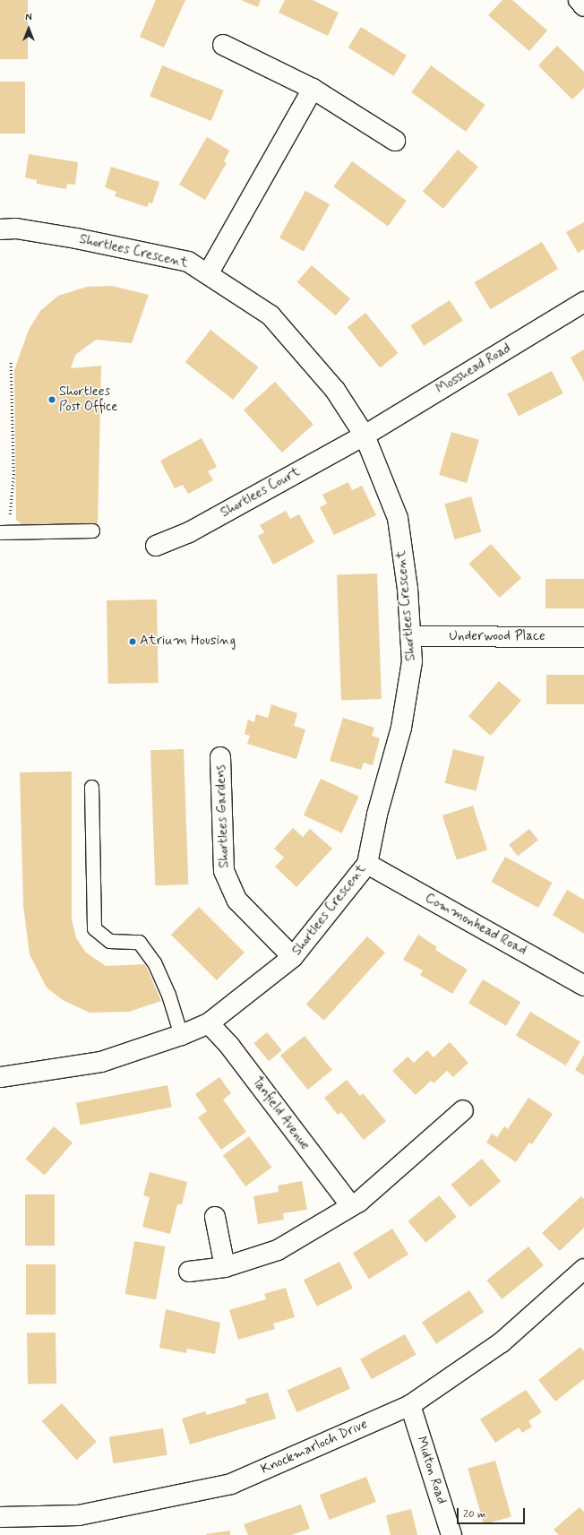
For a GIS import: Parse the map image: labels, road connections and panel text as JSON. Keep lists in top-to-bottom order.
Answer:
{
  "streets": {
    "street": [
      "Shortlees Crescent",
      "Mosshead Road",
      "Shortlees Court",
      "Underwood Place",
      "Shortlees Gardens",
      "Commonhead Road",
      "Tanfield Avenue",
      "Knockmarloch Drive",
      "Midton Road"
    ]
  },
  "crossings": [
    ["Shortlees Crescent", "Mosshead Road"],
    ["Shortlees Crescent", "Shortlees Court"],
    ["Shortlees Crescent", "Underwood Place"],
    ["Shortlees Crescent", "Shortlees Gardens"],
    ["Shortlees Crescent", "Commonhead Road"],
    ["Shortlees Crescent", "Tanfield Avenue"],
    ["Mosshead Road", "Shortlees Court"],
    ["Knockmarloch Drive", "Midton Road"]
  ],
  "places": ["Shortlees Post Office", "Atrium Housing"],
  "scale_bar": "20 m",
  "north": "top"
}
